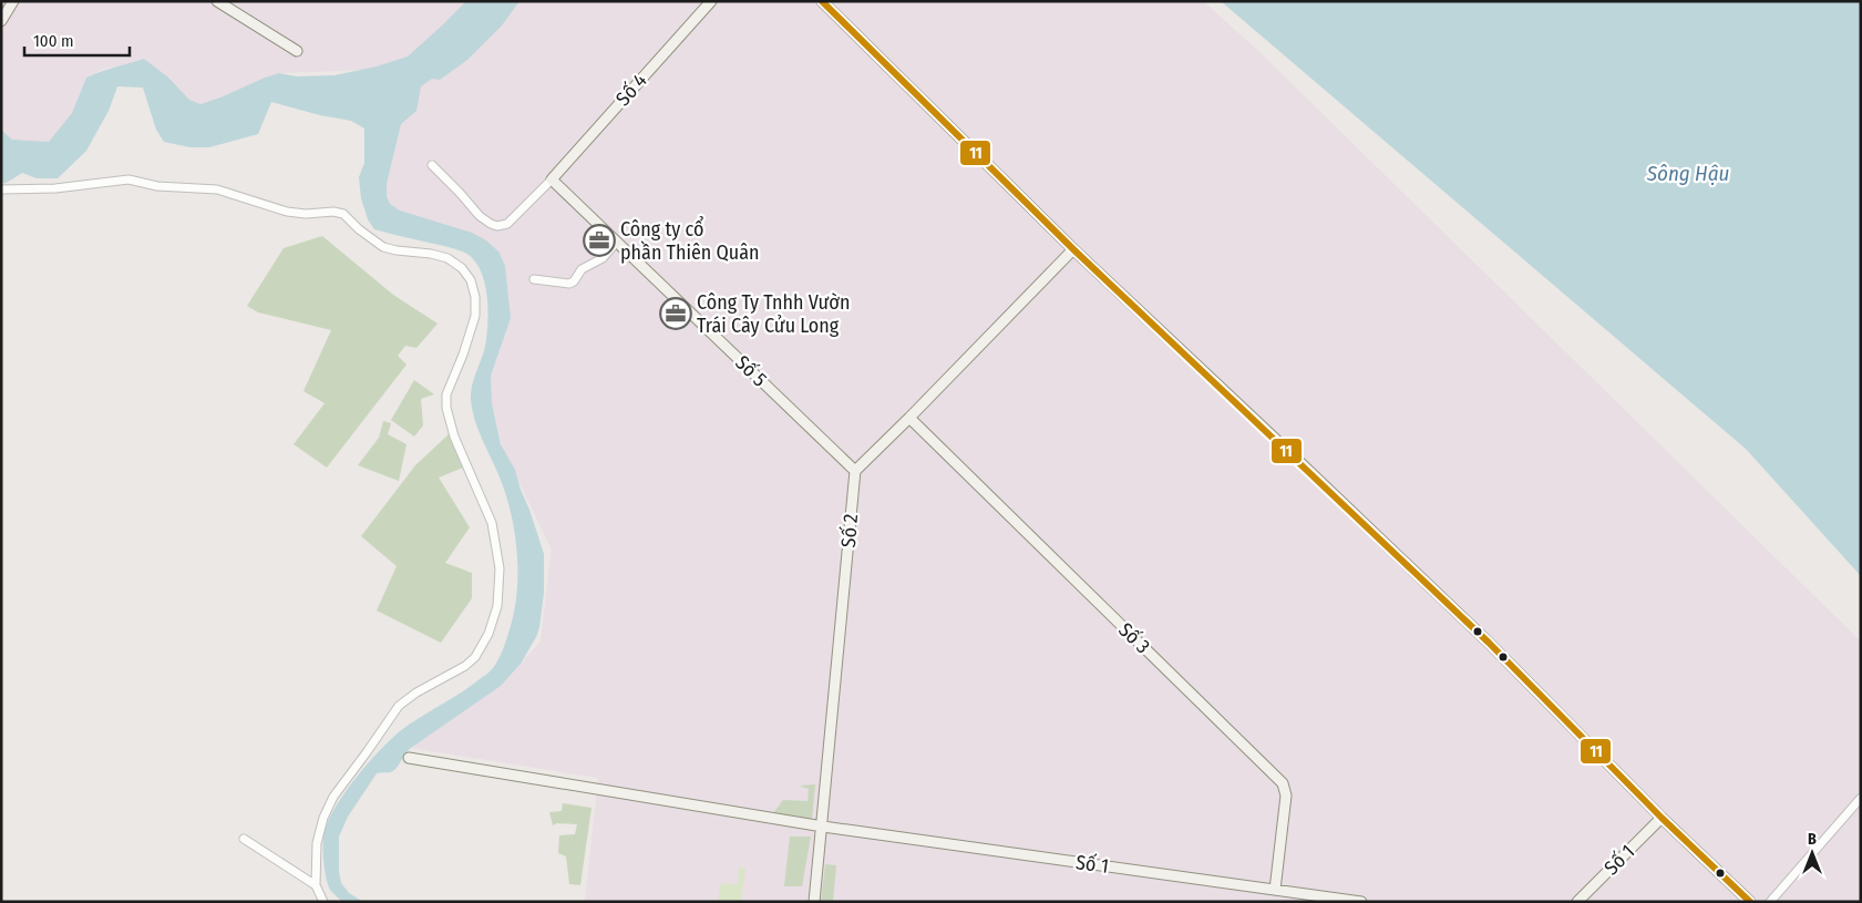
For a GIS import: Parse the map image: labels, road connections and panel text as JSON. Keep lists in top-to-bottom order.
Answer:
{
  "streets": {
    "street": [
      "Số 4",
      "Số 5",
      "Số 2",
      "Số 3",
      "Số 1"
    ]
  },
  "crossings": [
    ["Số 4", "Số 5"],
    ["Số 5", "Số 2"],
    ["Số 2", "Số 1"],
    ["Số 3", "Số 1"]
  ],
  "water": ["Sông Hậu"],
  "places": {
    "office": ["Công ty cổ phần Thiên Quân", "Công Ty Tnhh Vườn Trái Cây Cửu Long"]
  },
  "lines": ["transit line 11"],
  "scale_bar": "100 m",
  "north": "top"
}
